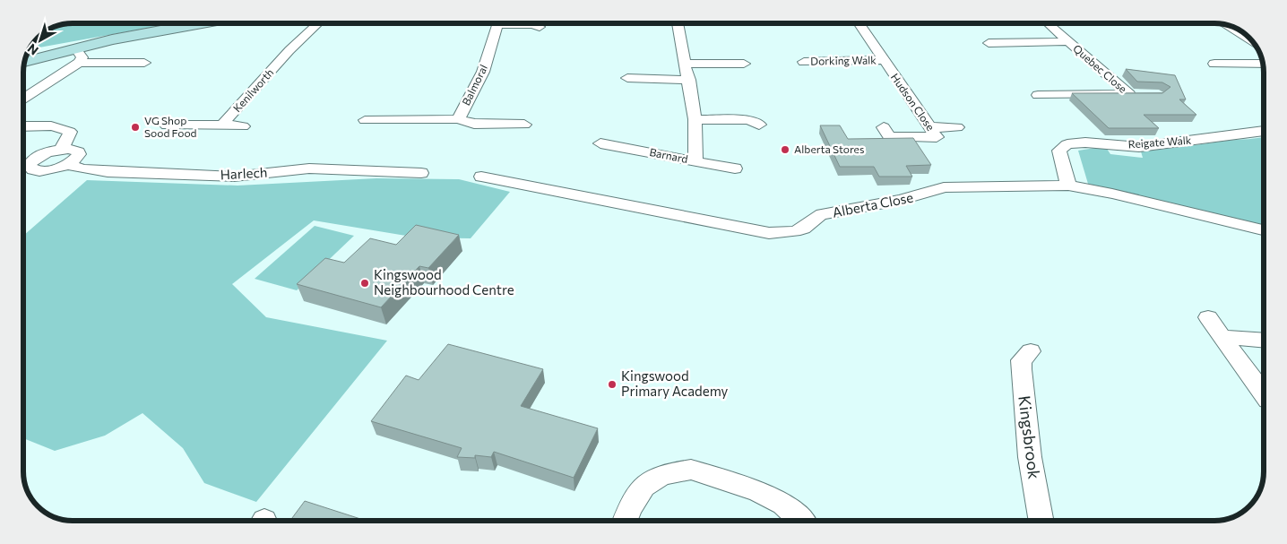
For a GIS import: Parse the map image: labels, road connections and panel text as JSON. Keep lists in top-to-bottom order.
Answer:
{
  "streets": {
    "street": [
      "Dorking Walk",
      "Quebec Close",
      "Balmoral",
      "Kenilworth",
      "Hudson Close",
      "Reigate Walk",
      "Barnard",
      "Harlech",
      "Alberta Close",
      "Kingsbrook"
    ]
  },
  "crossings": [
    ["Dorking Walk", "Hudson Close"],
    ["Reigate Walk", "Alberta Close"]
  ],
  "places": [
    "VG Shop Sood Food",
    "Alberta Stores",
    "Kingswood Neighbourhood Centre",
    "Kingswood Primary Academy"
  ],
  "north": "bottom left"
}
